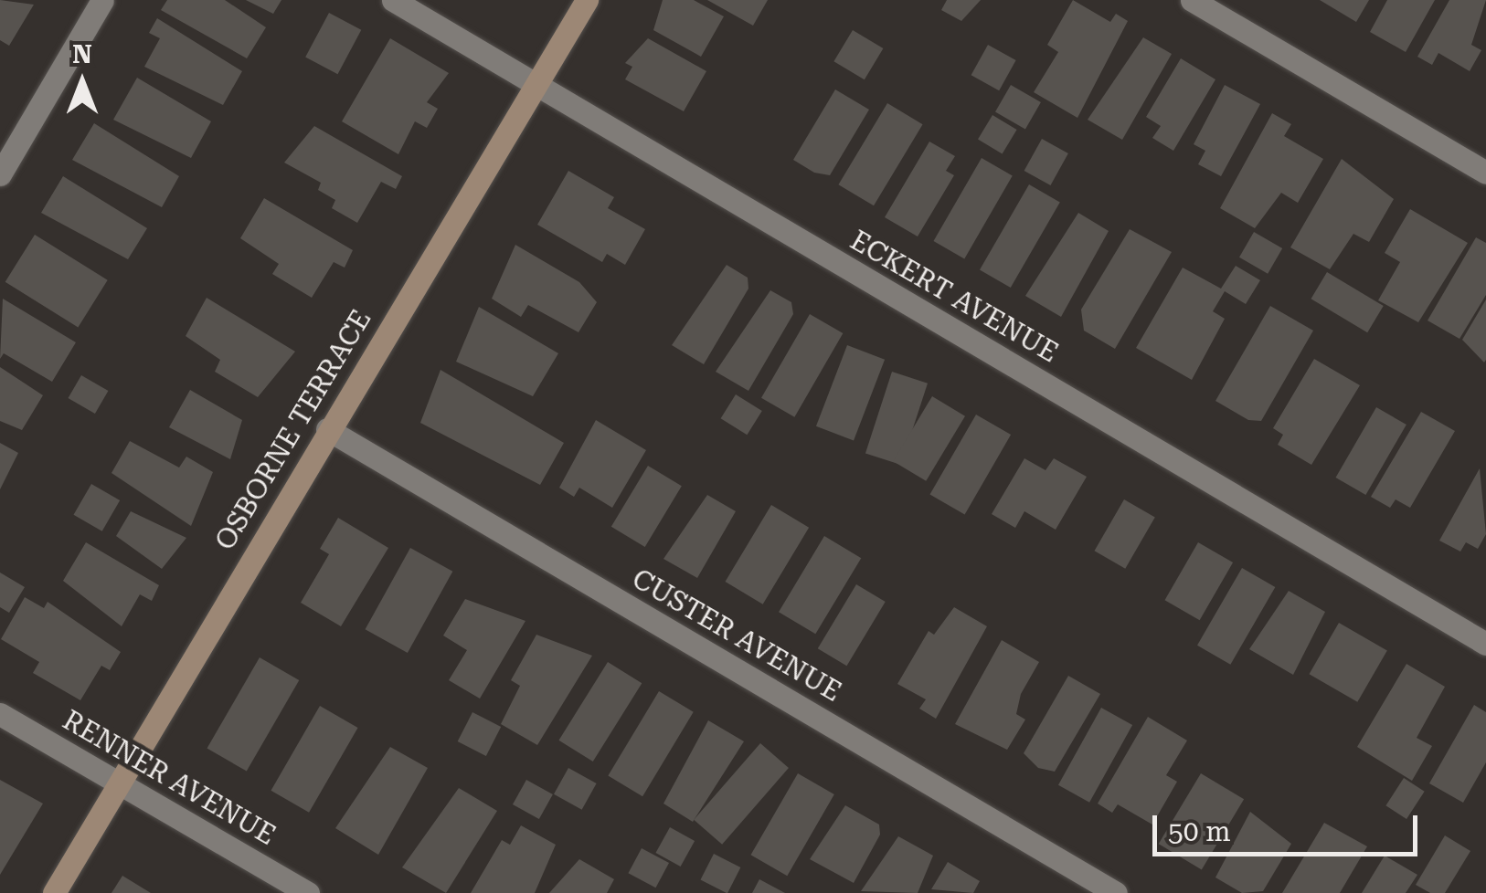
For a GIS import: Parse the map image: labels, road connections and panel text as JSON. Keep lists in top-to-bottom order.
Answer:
{
  "streets": {
    "street": [
      "ECKERT AVENUE",
      "OSBORNE TERRACE",
      "CUSTER AVENUE",
      "RENNER AVENUE"
    ]
  },
  "crossings": [
    ["ECKERT AVENUE", "OSBORNE TERRACE"],
    ["OSBORNE TERRACE", "CUSTER AVENUE"],
    ["OSBORNE TERRACE", "RENNER AVENUE"]
  ],
  "scale_bar": "50 m",
  "north": "top"
}
